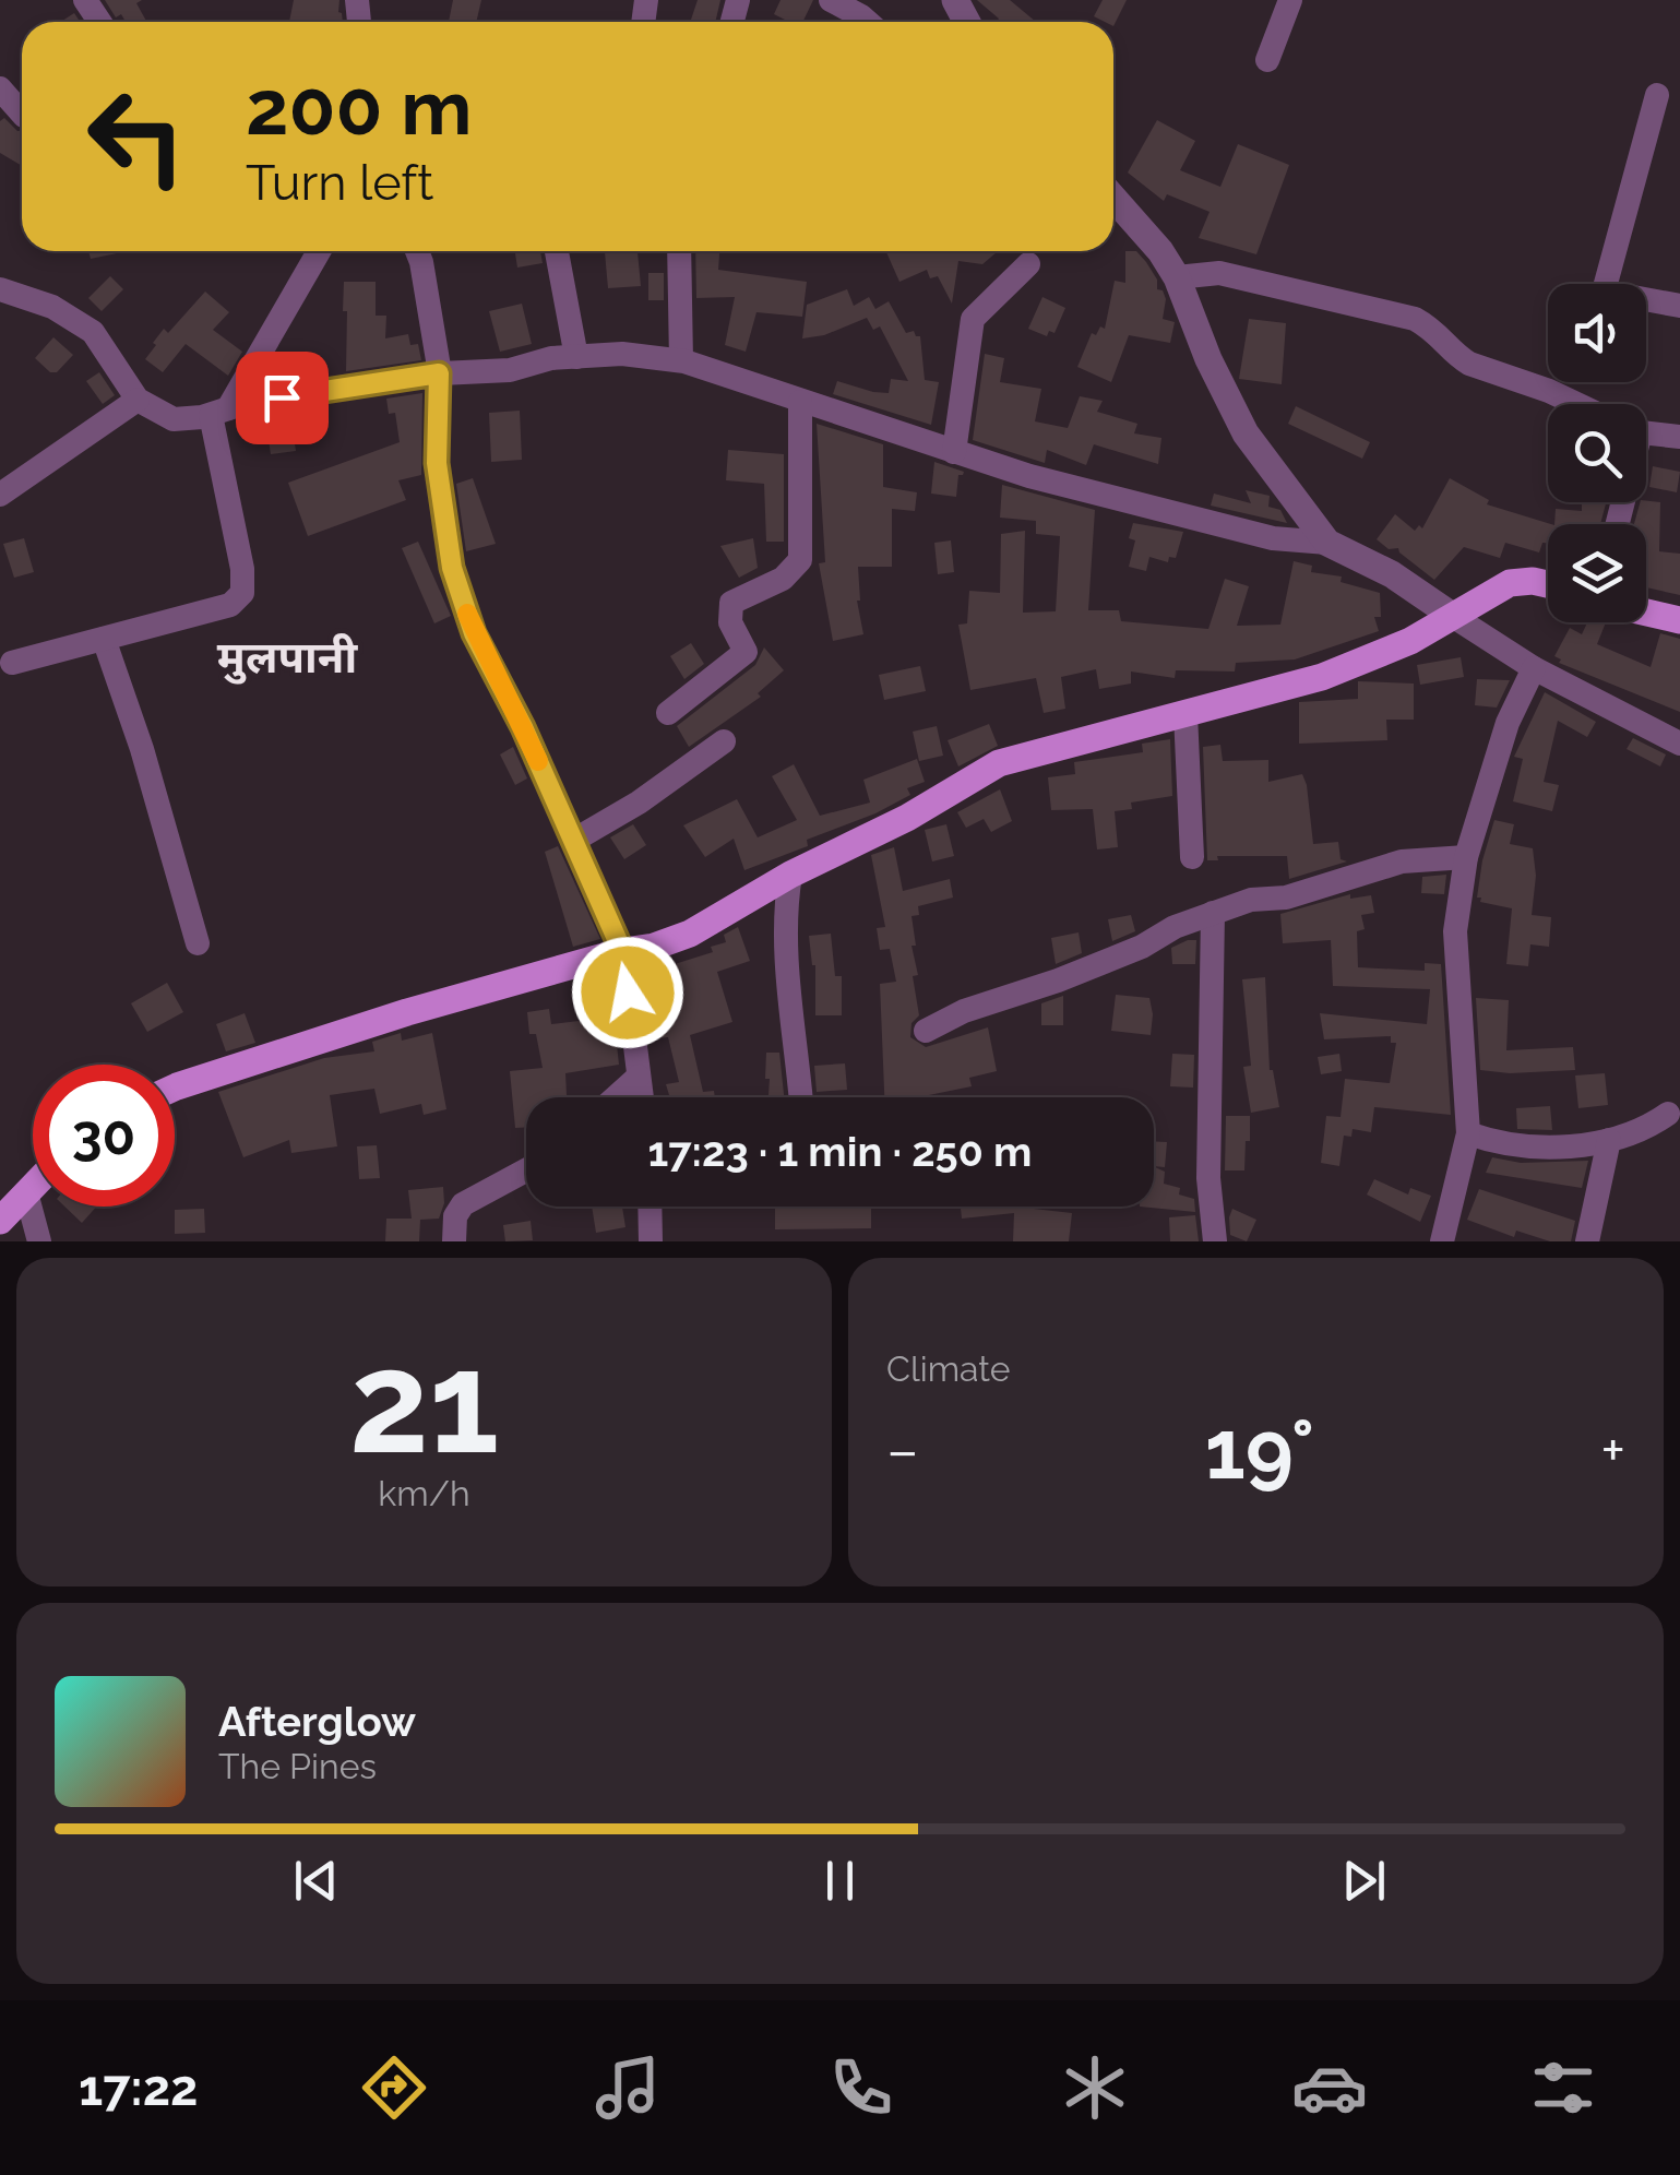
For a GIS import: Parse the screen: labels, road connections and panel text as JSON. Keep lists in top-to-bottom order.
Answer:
{
  "districts": ["मुलपानी"],
  "page": {
    "turn": ["200 m", "Turn left"],
    "limit": "30",
    "trip": "17:23 · 1 min · 250 m",
    "tile": [
      ["21", "km/h"],
      "Climate"
    ],
    "heat": ["−", "19°", "+"],
    "song": ["Afterglow", "The Pines"],
    "tabs": "17:22"
  }
}
